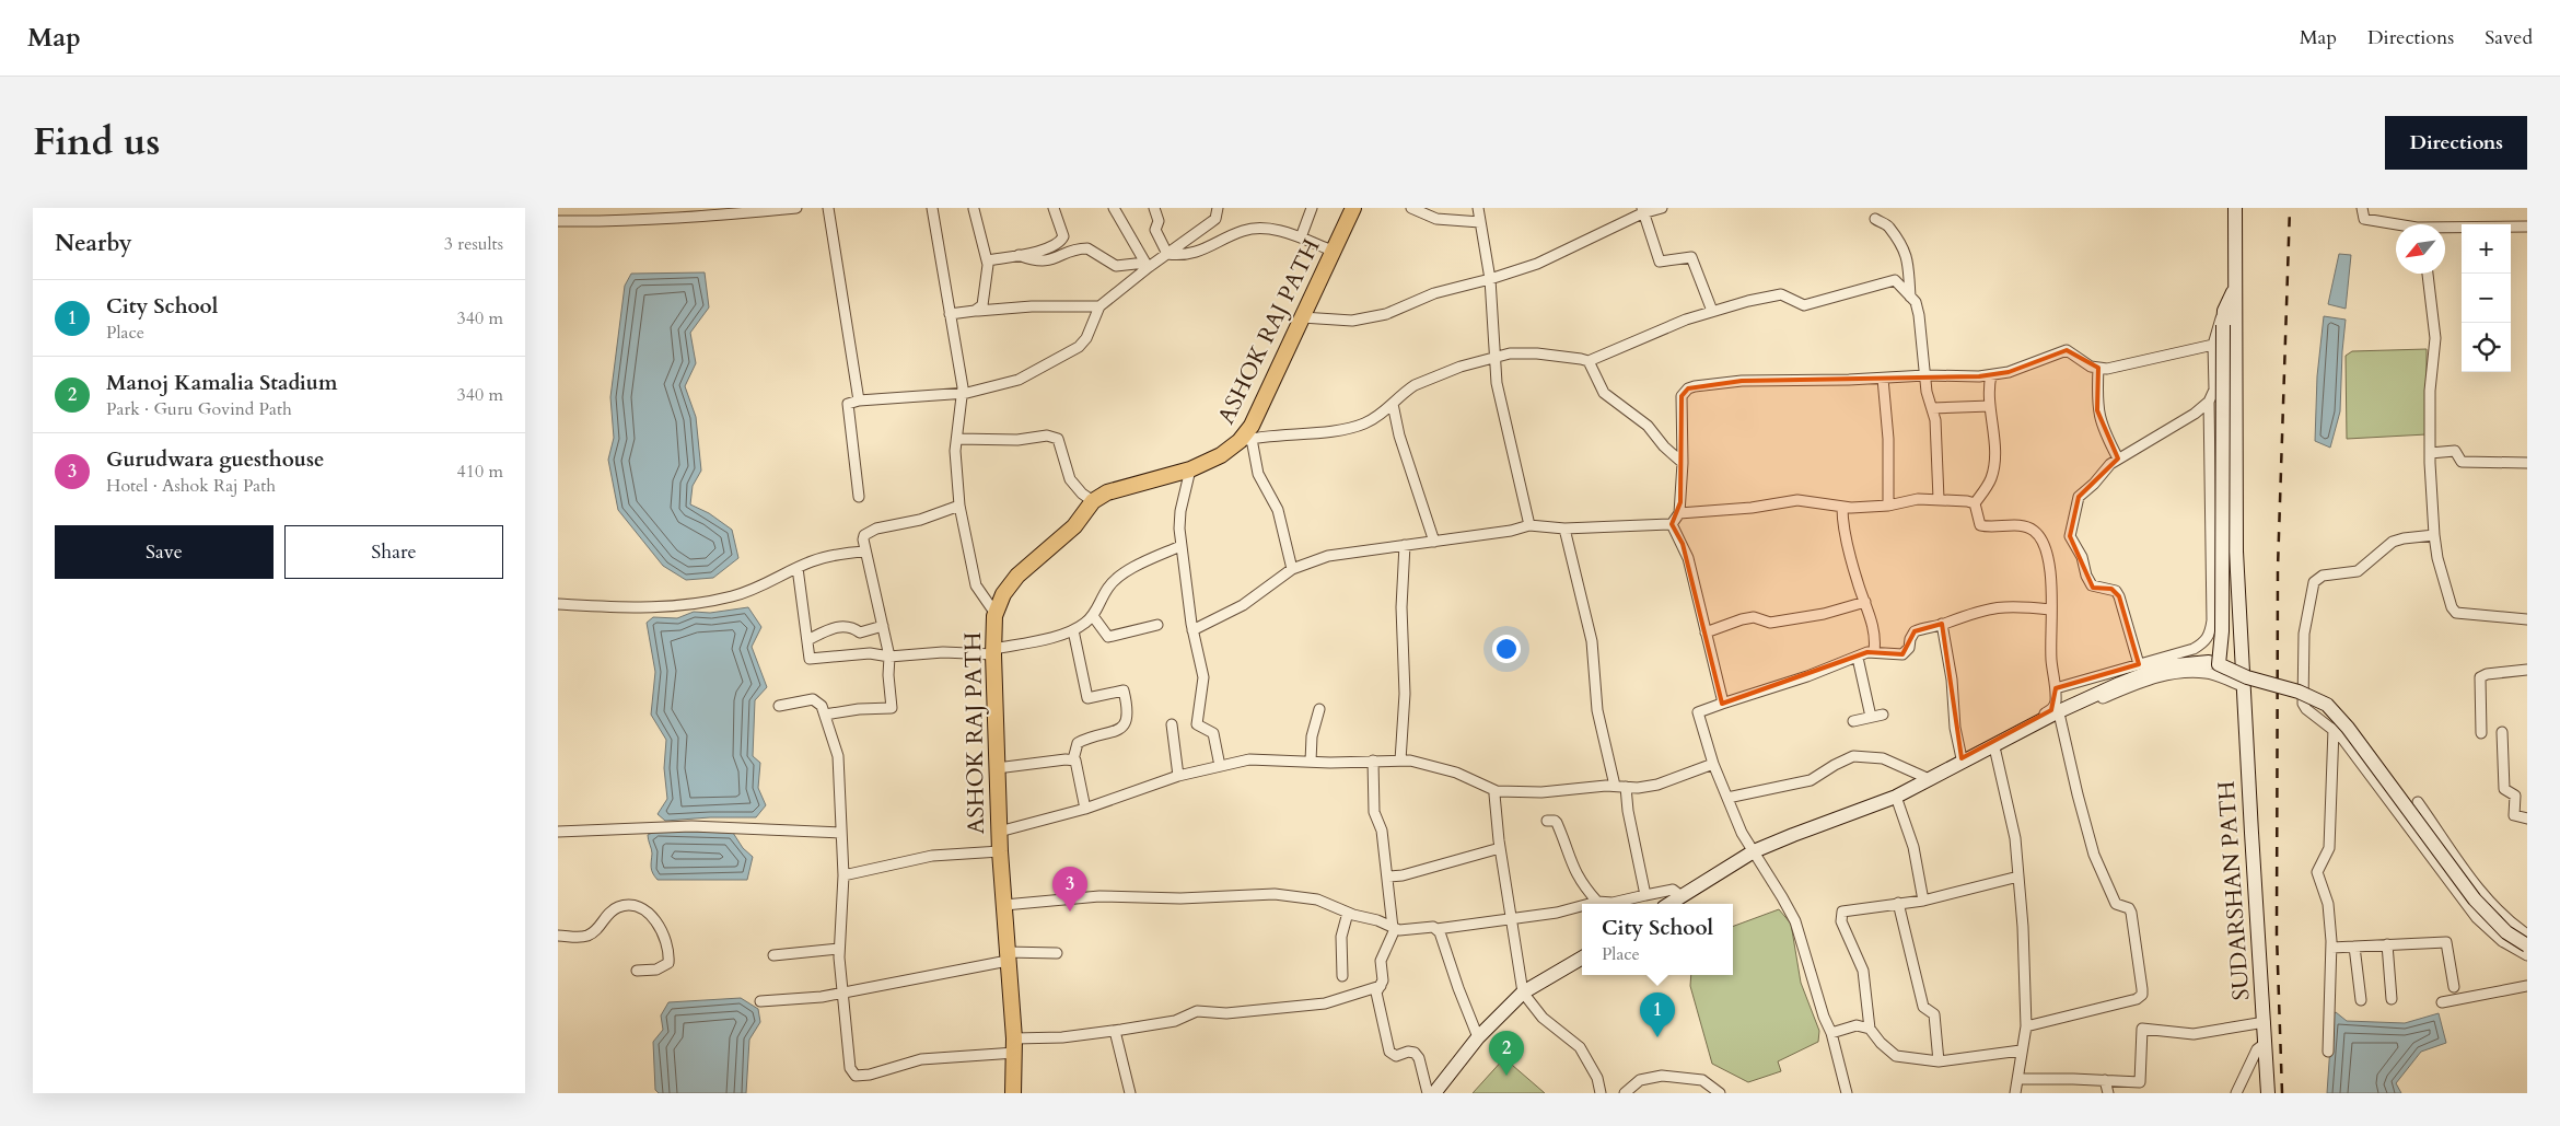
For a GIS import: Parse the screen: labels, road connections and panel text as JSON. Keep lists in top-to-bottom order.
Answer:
{
  "streets": {
    "main road": ["ASHOK RAJ PATH", "SUDARSHAN PATH"]
  },
  "north": "bottom left",
  "page": {
    "header": "Map",
    "nav": ["Map", "Directions", "Saved"],
    "title": "Find us",
    "buttons": [
      "Directions",
      ["Save", "Share"]
    ],
    "heading": ["Nearby", "3 results"],
    "map_buttons": ["+", "−"],
    "list": [
      {
        "mark": "1",
        "name": "City School",
        "note": "Place",
        "value": "340 m"
      },
      {
        "mark": "2",
        "name": "Manoj Kamalia Stadium",
        "note": "Park · Guru Govind Path",
        "value": "340 m"
      },
      {
        "mark": "3",
        "name": "Gurudwara guesthouse",
        "note": "Hotel · Ashok Raj Path",
        "value": "410 m"
      }
    ],
    "pins": ["3", "1", "2"],
    "popup": ["City School", "Place"]
  }
}
